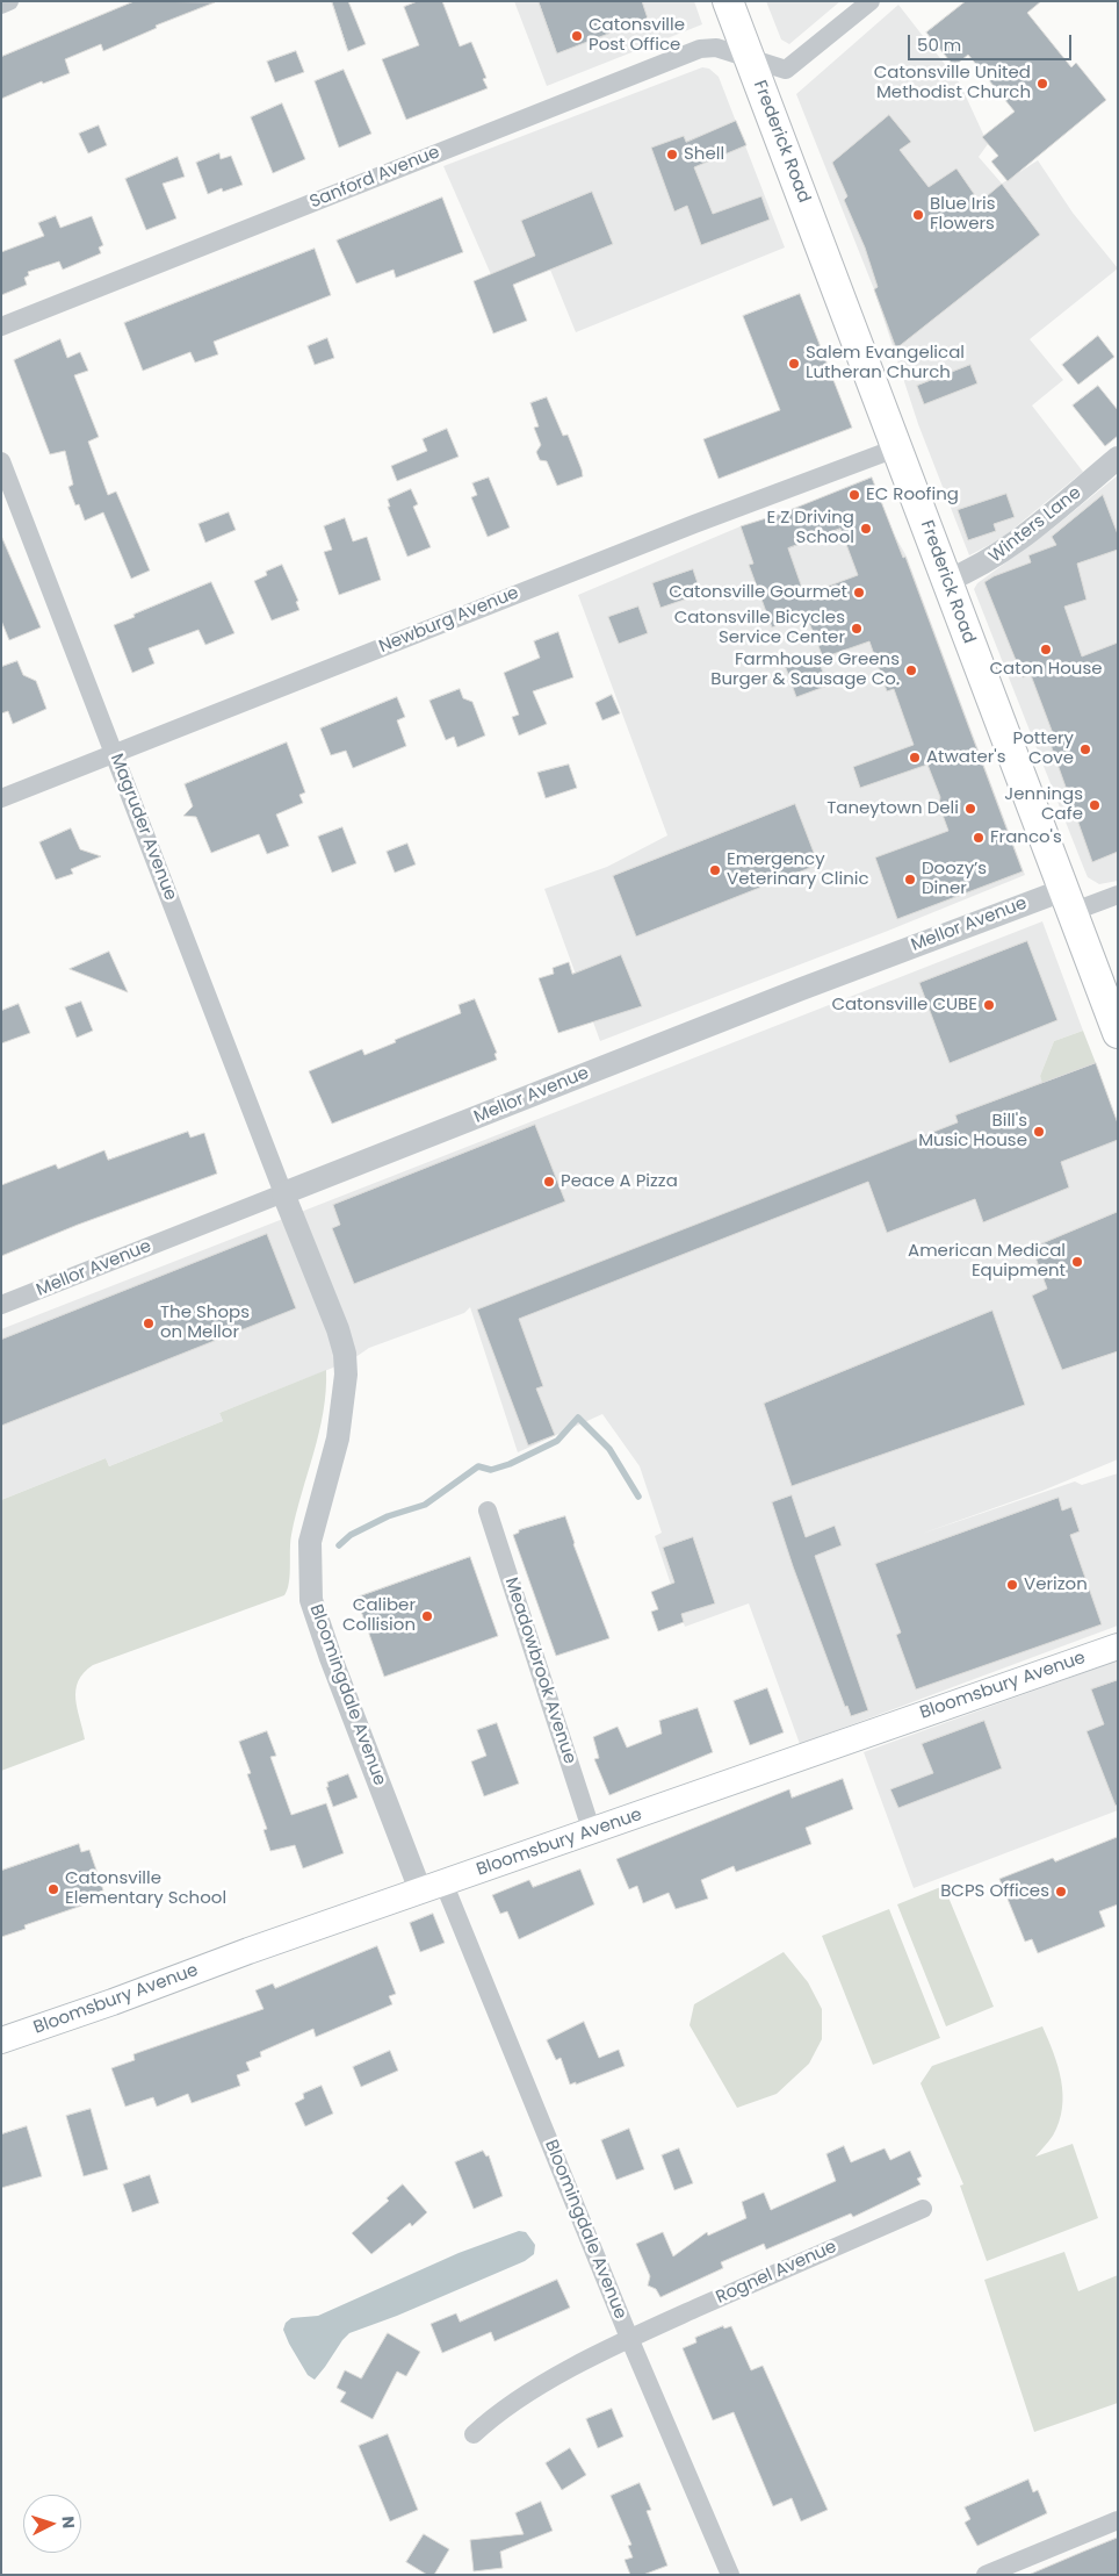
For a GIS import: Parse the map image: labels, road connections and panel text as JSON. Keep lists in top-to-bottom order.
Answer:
{
  "streets": {
    "main road": ["Frederick Road", "Bloomsbury Avenue"],
    "street": [
      "Sanford Avenue",
      "Winters Lane",
      "Newburg Avenue",
      "Magruder Avenue",
      "Mellor Avenue",
      "Meadowbrook Avenue",
      "Bloomingdale Avenue",
      "Rognel Avenue"
    ]
  },
  "crossings": [
    ["Frederick Road", "Sanford Avenue"],
    ["Frederick Road", "Winters Lane"],
    ["Frederick Road", "Newburg Avenue"],
    ["Frederick Road", "Mellor Avenue"],
    ["Newburg Avenue", "Magruder Avenue"],
    ["Magruder Avenue", "Mellor Avenue"],
    ["Magruder Avenue", "Bloomingdale Avenue"],
    ["Mellor Avenue", "Bloomingdale Avenue"],
    ["Meadowbrook Avenue", "Bloomsbury Avenue"],
    ["Bloomsbury Avenue", "Bloomingdale Avenue"],
    ["Bloomingdale Avenue", "Rognel Avenue"]
  ],
  "places": [
    "Catonsville Post Office",
    "Catonsville United Methodist Church",
    "Shell",
    "Blue Iris Flowers",
    "Salem Evangelical Lutheran Church",
    "EC Roofing",
    "E Z Driving School",
    "Catonsville Gourmet",
    "Catonsville Bicycles Service Center",
    "Caton House",
    "Farmhouse Greens Burger & Sausage Co.",
    "Pottery Cove",
    "Atwater's",
    "Jennings Cafe",
    "Taneytown Deli",
    "Franco's",
    "Emergency Veterinary Clinic",
    "Doozy’s Diner",
    "Catonsville CUBE",
    "Bill's Music House",
    "Peace A Pizza",
    "American Medical Equipment",
    "The Shops on Mellor",
    "Verizon",
    "Caliber Collision",
    "Catonsville Elementary School",
    "BCPS Offices"
  ],
  "scale_bar": "50 m",
  "north": "right"
}
